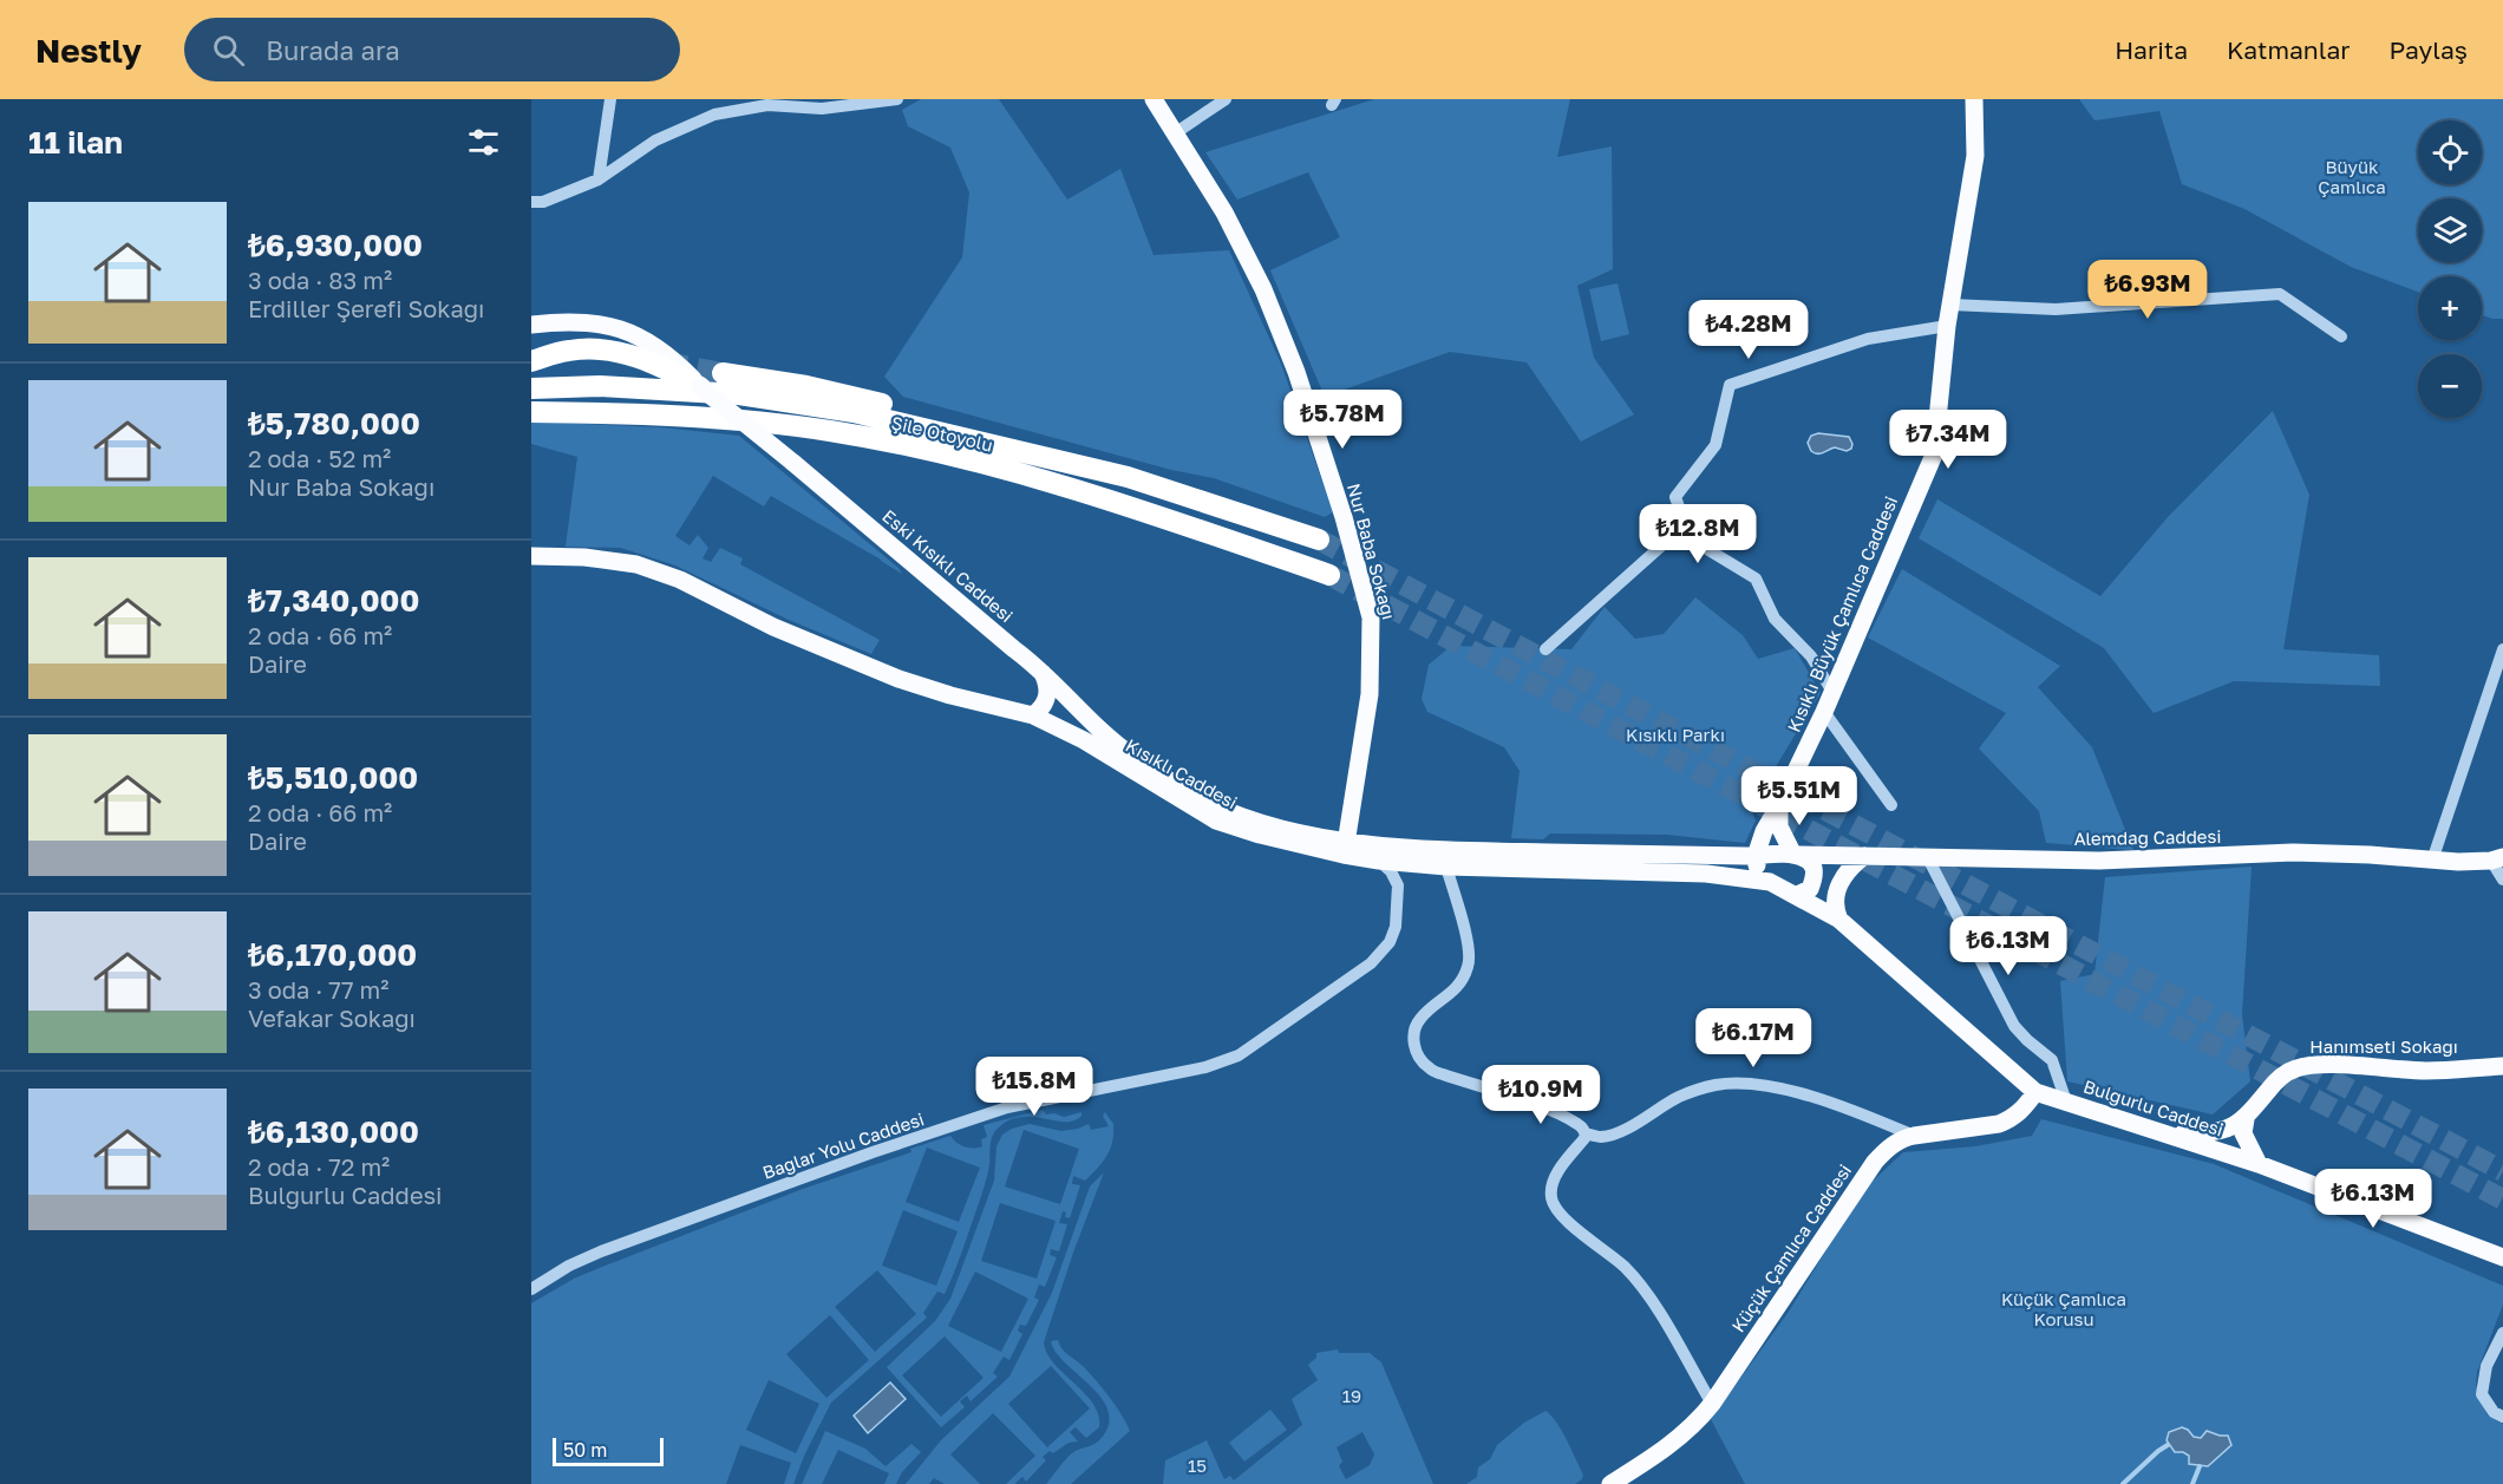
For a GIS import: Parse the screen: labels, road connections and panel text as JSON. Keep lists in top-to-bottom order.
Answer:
{
  "streets": {
    "highway": ["Şile Otoyolu"],
    "main road": [
      "Nur Baba Sokağı",
      "Eski Kısıklı Caddesi",
      "Kısıklı Büyük Çamlıca Caddesi",
      "Kısıklı Caddesi",
      "Alemdağ Caddesi",
      "Hanımseti Sokağı",
      "Bulgurlu Caddesi",
      "Küçük Çamlıca Caddesi"
    ],
    "street": ["Bağlar Yolu Caddesi"]
  },
  "crossings": [
    ["Nur Baba Sokağı", "Eski Kısıklı Caddesi"],
    ["Nur Baba Sokağı", "Kısıklı Caddesi"],
    ["Eski Kısıklı Caddesi", "Kısıklı Caddesi"],
    ["Kısıklı Büyük Çamlıca Caddesi", "Kısıklı Caddesi"],
    ["Kısıklı Caddesi", "Alemdağ Caddesi"],
    ["Kısıklı Caddesi", "Bulgurlu Caddesi"],
    ["Kısıklı Caddesi", "Bağlar Yolu Caddesi"],
    ["Bulgurlu Caddesi", "Küçük Çamlıca Caddesi"]
  ],
  "parks": [
    "Büyük Çamlıca",
    "Kısıklı Parkı",
    "Küçük Çamlıca Korusu",
    "19",
    "15"
  ],
  "scale_bar": "50 m",
  "page": {
    "header": "Nestly",
    "search": "Burada ara",
    "nav": ["Harita", "Katmanlar", "Paylaş"],
    "heading": "11 ilan",
    "map_buttons": ["+", "−"],
    "list": [
      {
        "name": "₺6,930,000",
        "note": "3 oda · 83 m² · Erdiller Şerefi Sokağı"
      },
      {
        "name": "₺5,780,000",
        "note": "2 oda · 52 m² · Nur Baba Sokağı"
      },
      {
        "name": "₺7,340,000",
        "note": "2 oda · 66 m² · Daire"
      },
      {
        "name": "₺5,510,000",
        "note": "2 oda · 66 m² · Daire"
      },
      {
        "name": "₺6,170,000",
        "note": "3 oda · 77 m² · Vefakar Sokağı"
      },
      {
        "name": "₺6,130,000",
        "note": "2 oda · 72 m² · Bulgurlu Caddesi"
      }
    ],
    "price": [
      "₺6.93M",
      "₺4.28M",
      "₺5.78M",
      "₺7.34M",
      "₺12.8M",
      "₺5.51M",
      "₺6.13M",
      "₺6.17M",
      "₺15.8M",
      "₺10.9M",
      "₺6.13M"
    ],
    "scale": "50 m"
  }
}
